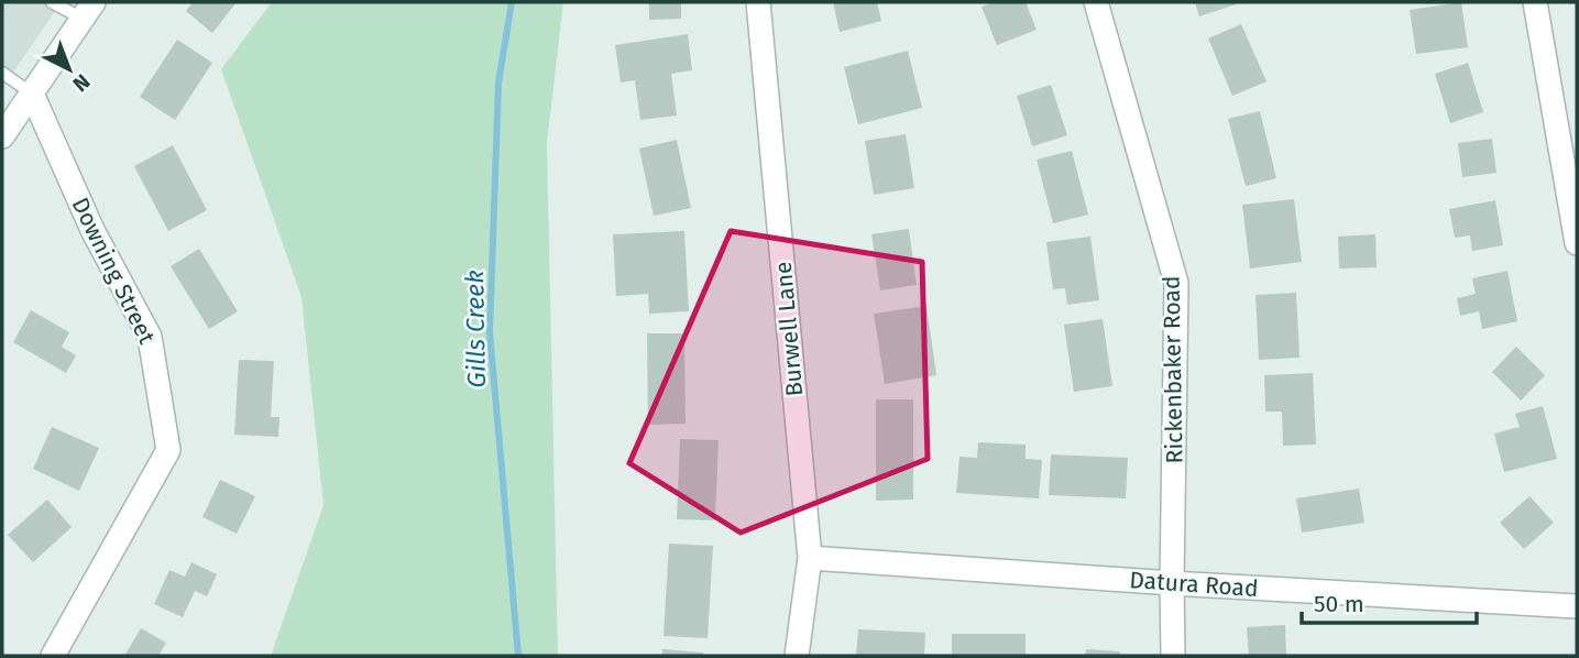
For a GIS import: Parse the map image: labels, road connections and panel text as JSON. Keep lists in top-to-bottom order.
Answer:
{
  "streets": {
    "street": [
      "Downing Street",
      "Burwell Lane",
      "Rickenbaker Road",
      "Datura Road"
    ]
  },
  "crossings": [
    ["Burwell Lane", "Datura Road"],
    ["Rickenbaker Road", "Datura Road"]
  ],
  "water": ["Gills Creek"],
  "scale_bar": "50 m",
  "north": "bottom right"
}
